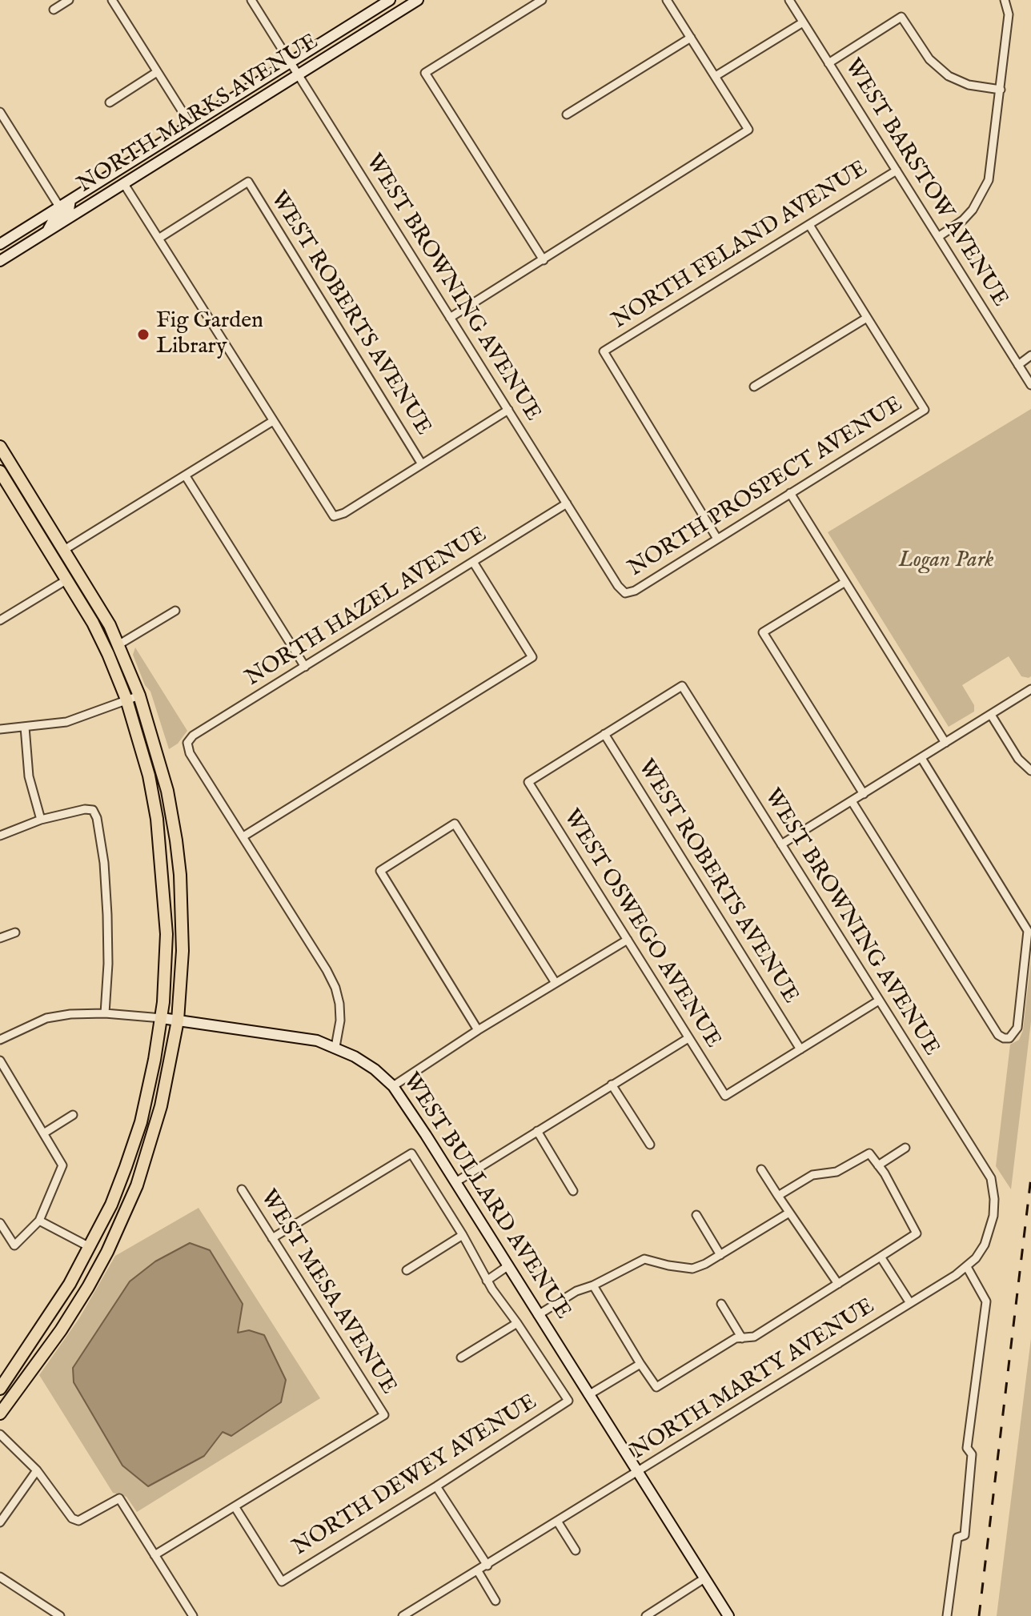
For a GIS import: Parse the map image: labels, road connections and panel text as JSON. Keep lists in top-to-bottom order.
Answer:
{
  "streets": {
    "main road": ["NORTH MARKS AVENUE", "WEST BULLARD AVENUE"],
    "street": [
      "WEST BARSTOW AVENUE",
      "NORTH FELAND AVENUE",
      "WEST BROWNING AVENUE",
      "WEST ROBERTS AVENUE",
      "NORTH PROSPECT AVENUE",
      "NORTH HAZEL AVENUE",
      "WEST OSWEGO AVENUE",
      "WEST MESA AVENUE",
      "NORTH MARTY AVENUE",
      "NORTH DEWEY AVENUE"
    ]
  },
  "crossings": [
    ["NORTH MARKS AVENUE", "WEST BROWNING AVENUE"],
    ["WEST BARSTOW AVENUE", "NORTH FELAND AVENUE"],
    ["NORTH FELAND AVENUE", "NORTH PROSPECT AVENUE"],
    ["WEST BROWNING AVENUE", "WEST ROBERTS AVENUE"],
    ["WEST BROWNING AVENUE", "NORTH PROSPECT AVENUE"],
    ["WEST BROWNING AVENUE", "NORTH HAZEL AVENUE"],
    ["WEST BROWNING AVENUE", "WEST OSWEGO AVENUE"],
    ["WEST BROWNING AVENUE", "NORTH MARTY AVENUE"],
    ["WEST ROBERTS AVENUE", "WEST OSWEGO AVENUE"],
    ["WEST BULLARD AVENUE", "WEST MESA AVENUE"],
    ["WEST BULLARD AVENUE", "NORTH MARTY AVENUE"],
    ["WEST BULLARD AVENUE", "NORTH DEWEY AVENUE"],
    ["WEST MESA AVENUE", "NORTH DEWEY AVENUE"]
  ],
  "parks": ["Logan Park"],
  "places": ["Fig Garden Library"]
}
